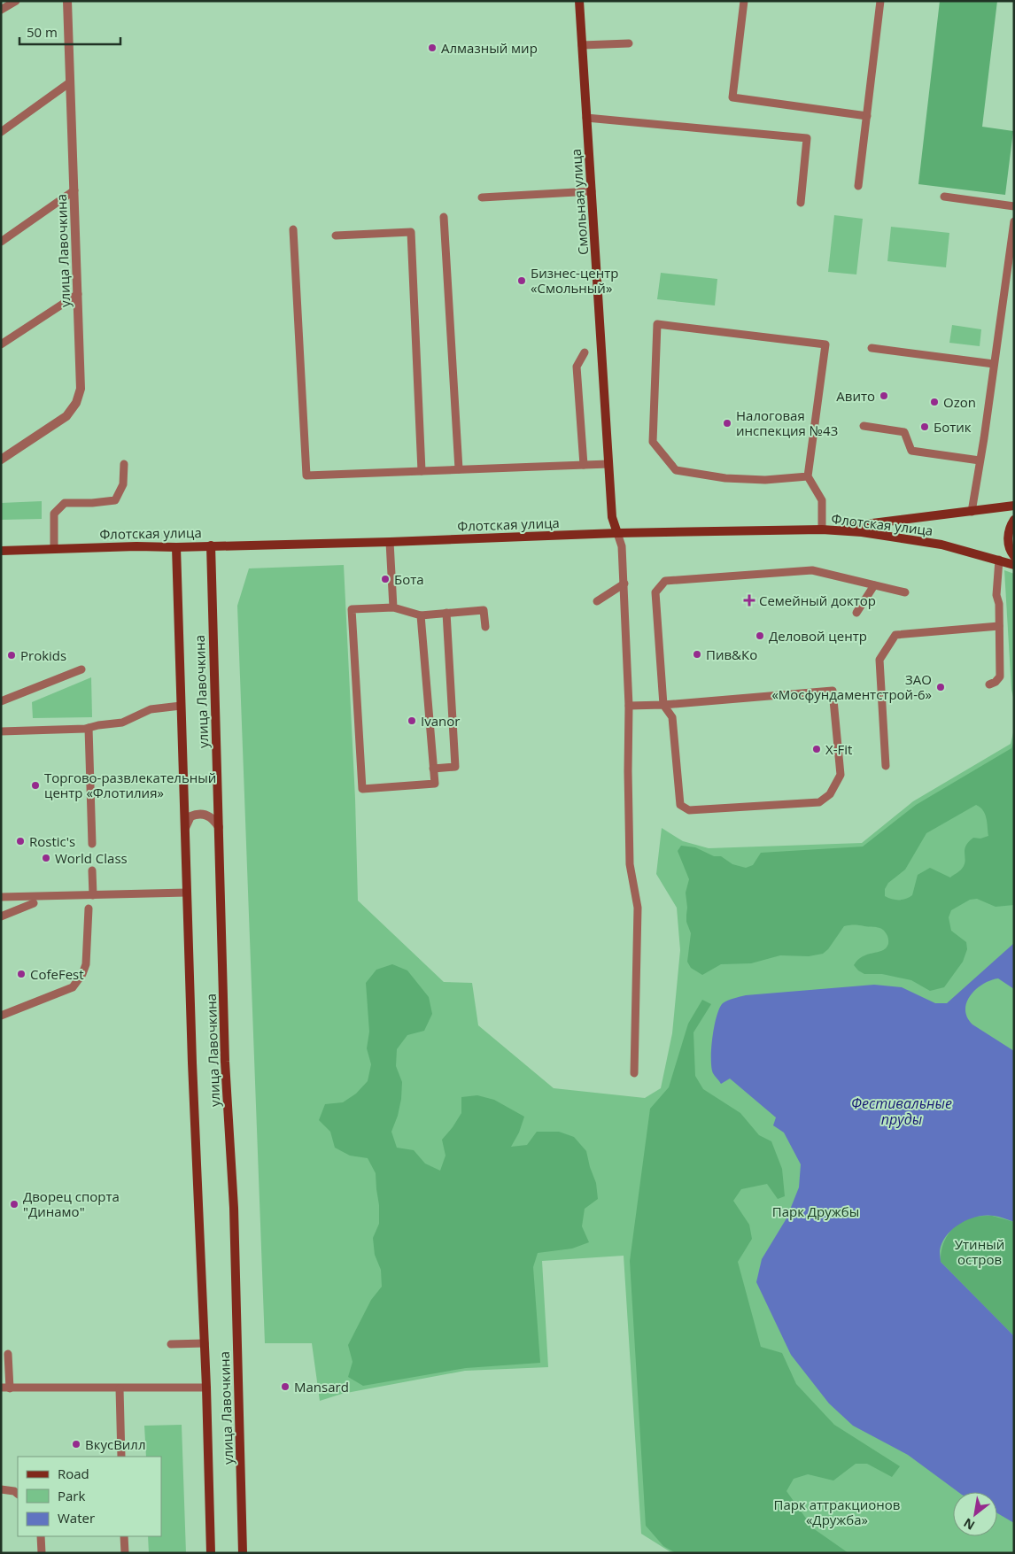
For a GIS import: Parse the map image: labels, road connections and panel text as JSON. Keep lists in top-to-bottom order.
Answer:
{
  "streets": {
    "main road": ["Смольная улица", "улица Лавочкина", "Флотская улица"]
  },
  "crossings": [
    ["Смольная улица", "Флотская улица"],
    ["улица Лавочкина", "Флотская улица"]
  ],
  "water": ["Фестивальные пруды"],
  "parks": ["Парк Дружбы", "Утиный остров", "Парк аттракционов «Дружба»"],
  "places": {
    "other": [
      "Алмазный мир",
      "Бизнес-центр «Смольный»",
      "Авито",
      "Ozon",
      "Налоговая инспекция №43",
      "Ботик",
      "Бота",
      "Деловой центр",
      "Пив&Ко",
      "Prokids",
      "ЗАО «Мосфундаментстрой-6»",
      "Ivanor",
      "X-Fit",
      "Торгово-развлекательный центр «Флотилия»",
      "Rostic's",
      "World Class",
      "CofeFest",
      "Дворец спорта \"Динамо\"",
      "Mansard",
      "ВкусВилл"
    ],
    "health": ["Семейный доктор"]
  },
  "legend": ["Road", "Park", "Water"],
  "scale_bar": "50 m",
  "north": "bottom left"
}
